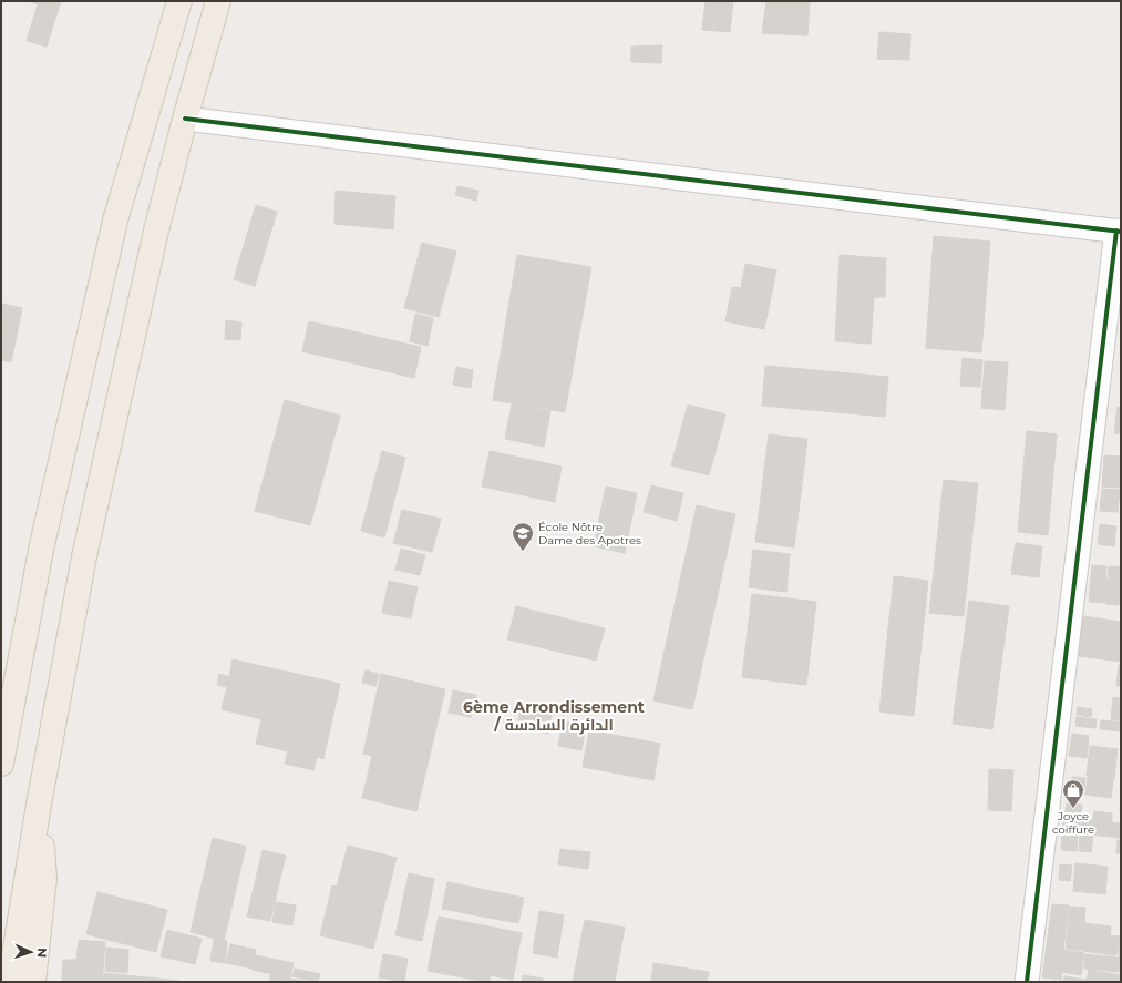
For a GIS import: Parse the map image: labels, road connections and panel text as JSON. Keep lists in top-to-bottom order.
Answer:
{
  "districts": ["6ème Arrondissement / الدائرة السادسة"],
  "places": {
    "school or university": ["École Nôtre Dame des Apotres"],
    "shop": ["Joyce coiffure"]
  },
  "north": "right"
}
